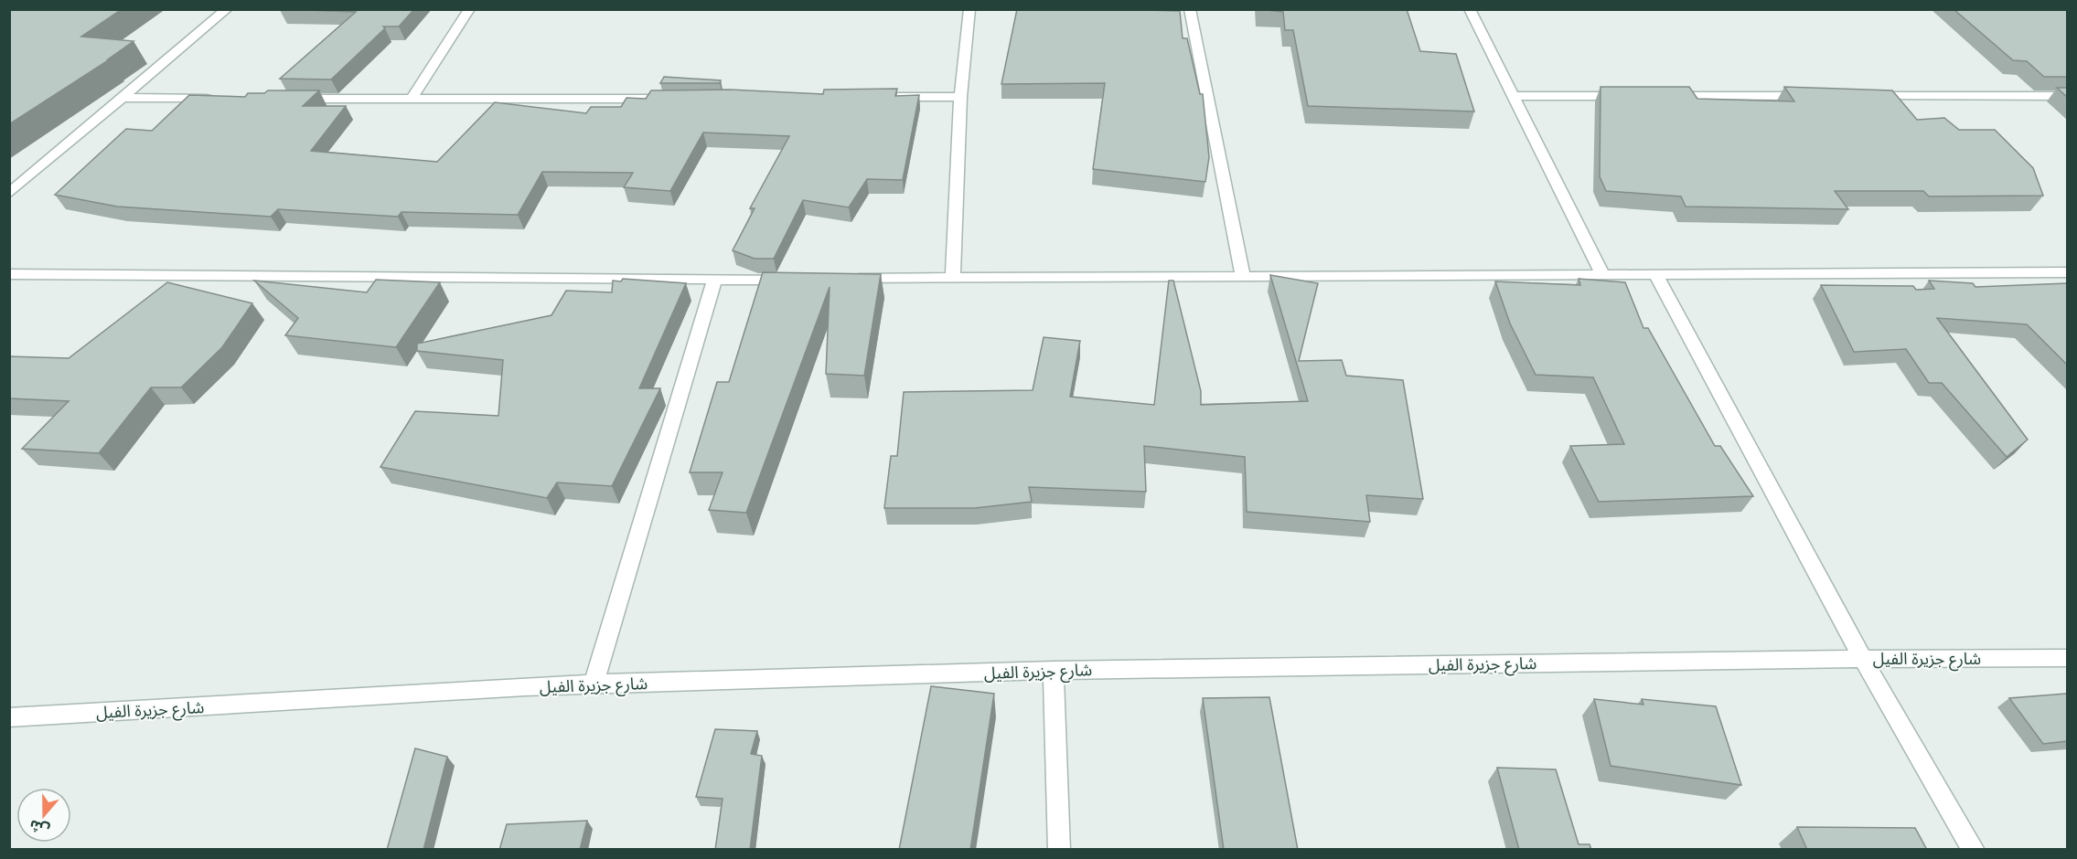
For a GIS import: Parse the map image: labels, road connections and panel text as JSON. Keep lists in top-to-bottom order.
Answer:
{
  "streets": {
    "street": ["شارع جزيرة الفيل"]
  },
  "north": "bottom"
}
